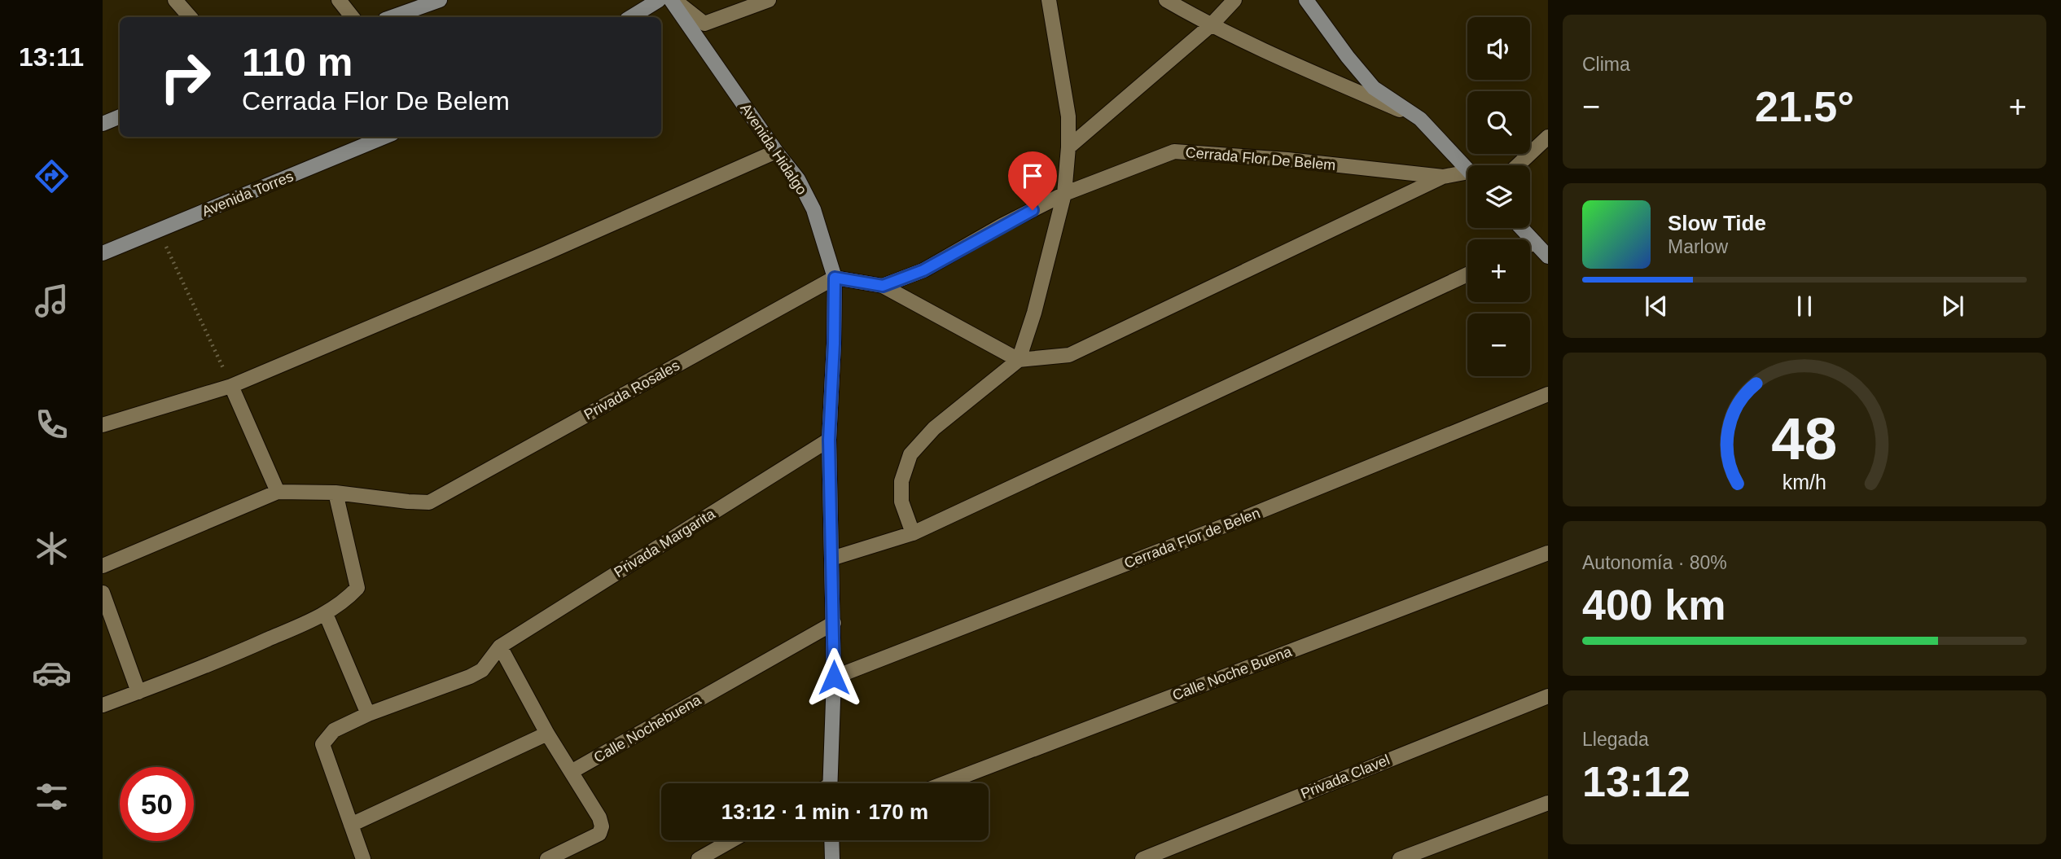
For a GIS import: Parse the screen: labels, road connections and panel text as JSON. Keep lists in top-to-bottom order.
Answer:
{
  "streets": {
    "main road": ["Avenida Hidalgo", "Avenida Torres"],
    "street": [
      "Cerrada Flor De Belem",
      "Privada Rosales",
      "Cerrada Flor de Belen",
      "Privada Margarita",
      "Calle Noche Buena",
      "Calle Nochebuena",
      "Privada Clavel"
    ]
  },
  "crossings": [
    ["Avenida Hidalgo", "Privada Rosales"],
    ["Avenida Hidalgo", "Cerrada Flor de Belen"],
    ["Avenida Hidalgo", "Privada Margarita"],
    ["Avenida Hidalgo", "Calle Nochebuena"]
  ],
  "page": {
    "tabs": "13:11",
    "tile": [
      "Clima",
      ["Autonomía · 80%", "400 km"],
      ["Llegada", "13:12"]
    ],
    "map_buttons": ["+", "−"],
    "turn": ["110 m", "Cerrada Flor De Belem"],
    "heat": ["−", "21.5°", "+"],
    "song": ["Slow Tide", "Marlow"],
    "limit": "50",
    "trip": "13:12 · 1 min · 170 m",
    "gauge": ["48", "km/h"]
  }
}
